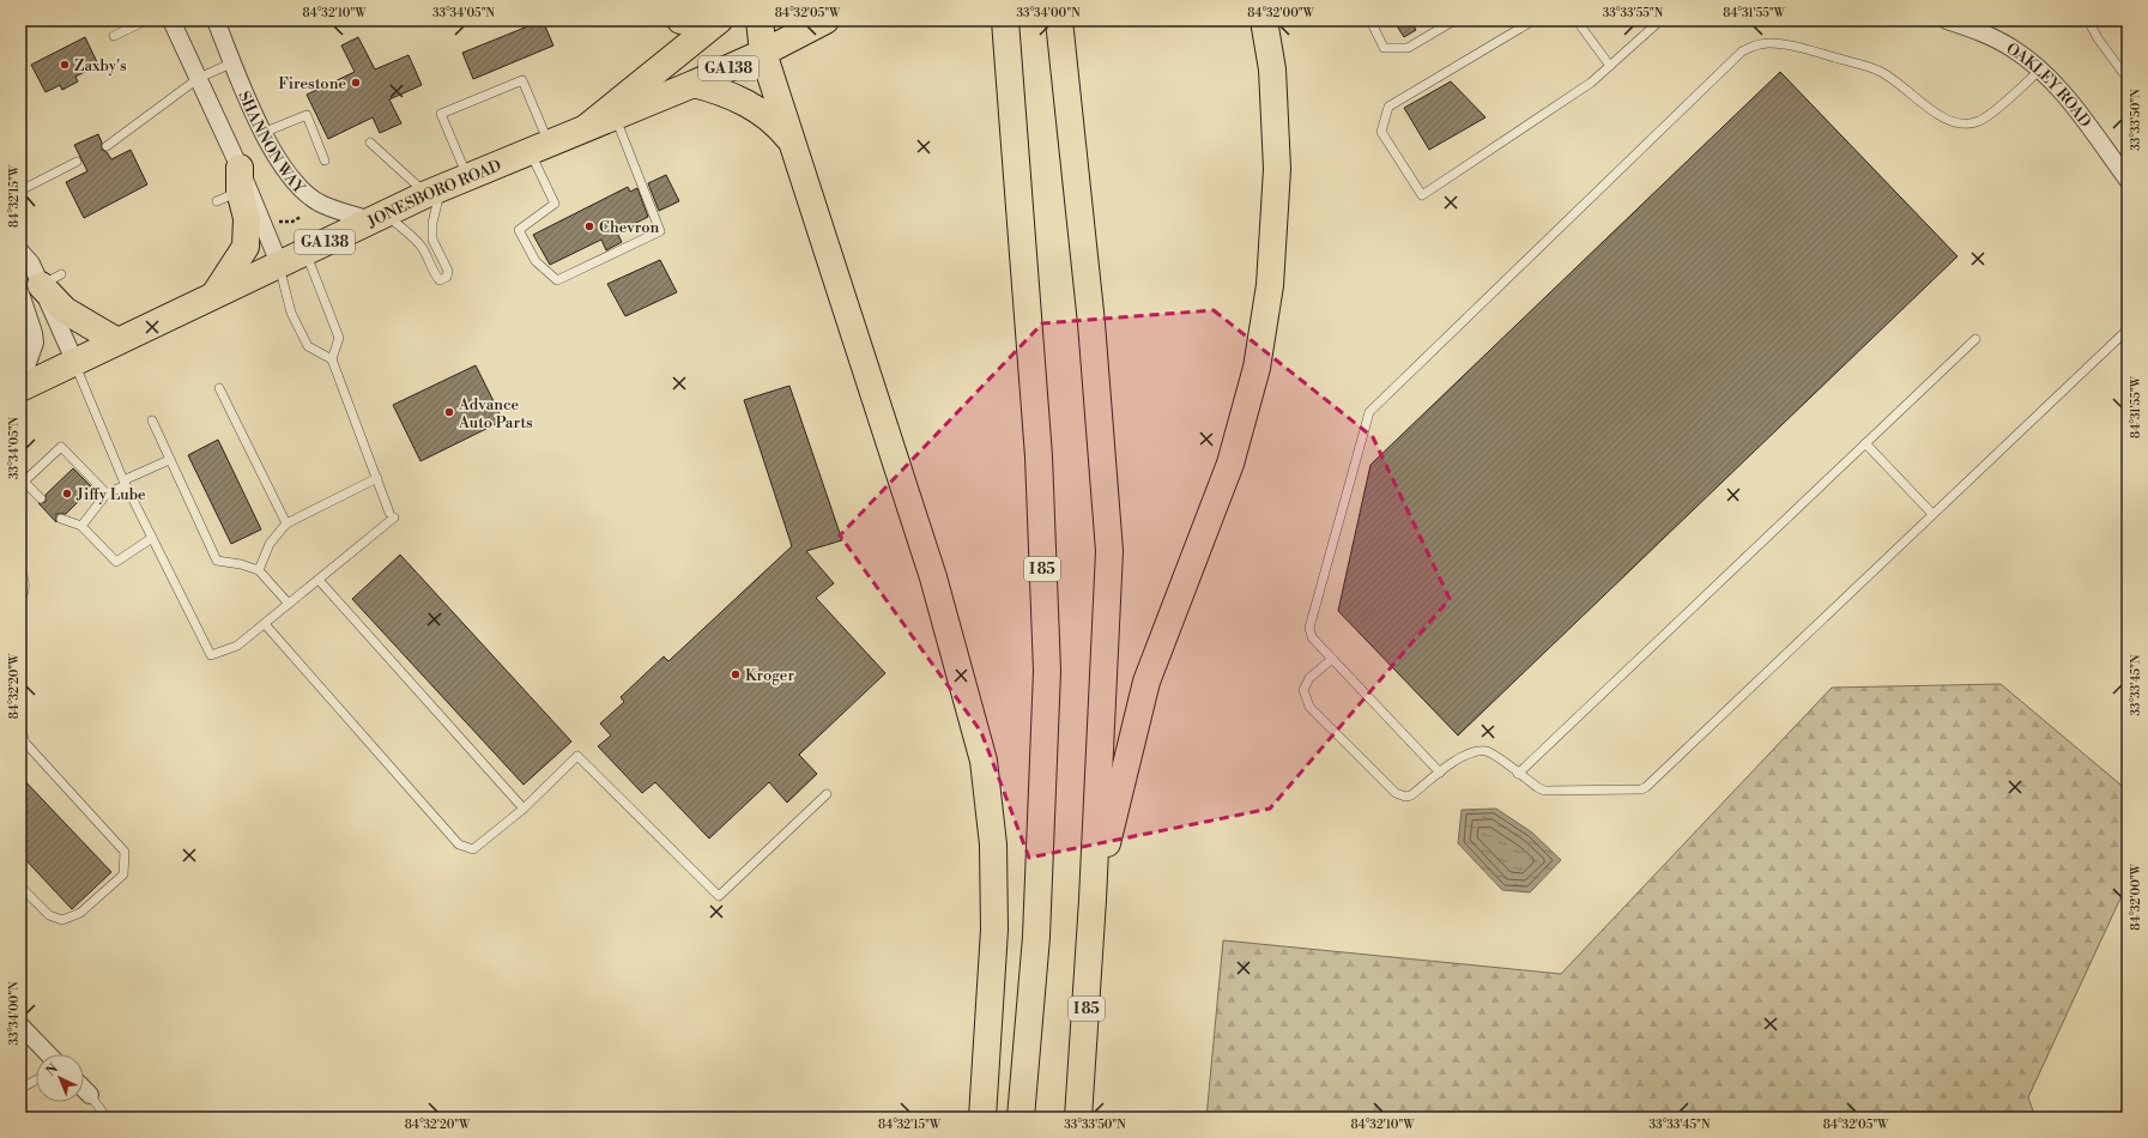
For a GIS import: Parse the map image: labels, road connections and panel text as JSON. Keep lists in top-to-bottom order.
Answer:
{
  "streets": {
    "main road": ["GA 138", "JONESBORO ROAD", "I 85"],
    "street": ["OAKLEY ROAD", "SHANNON WAY"]
  },
  "crossings": [
    ["SHANNON WAY", "JONESBORO ROAD"]
  ],
  "places": [
    "Zaxby's",
    "Firestone",
    "Chevron",
    "Advance Auto Parts",
    "Jiffy Lube",
    "Kroger"
  ],
  "north": "top left",
  "coordinates": [
    "84°32'10\"W",
    "33°34'05\"N",
    "84°32'05\"W",
    "33°34'00\"N",
    "84°32'00\"W",
    "33°33'55\"N",
    "84°31'55\"W",
    "33°33'50\"N",
    "84°32'15\"W",
    "33°33'45\"N",
    "84°32'20\"W"
  ]
}
